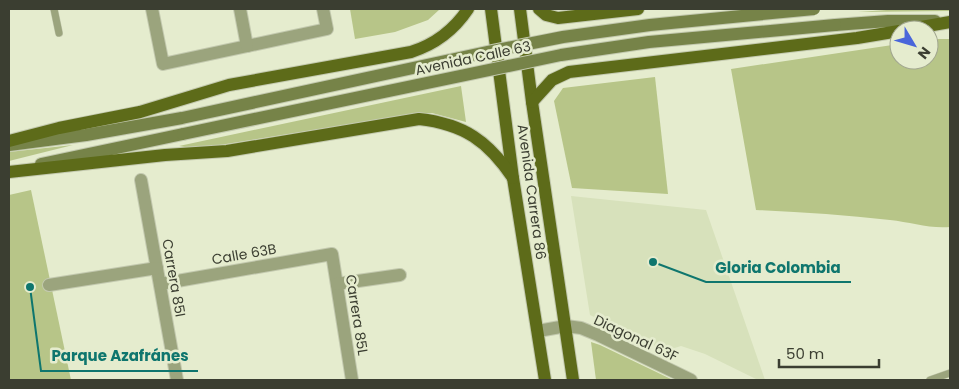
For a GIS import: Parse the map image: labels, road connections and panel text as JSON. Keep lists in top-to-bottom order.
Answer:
{
  "streets": {
    "main road": ["Avenida Calle 63", "Avenida Carrera 86"],
    "street": [
      "Calle 63B",
      "Carrera 85I",
      "Carrera 85L",
      "Diagonal 63F"
    ]
  },
  "crossings": [
    ["Avenida Carrera 86", "Diagonal 63F"],
    ["Calle 63B", "Carrera 85I"],
    ["Calle 63B", "Carrera 85L"]
  ],
  "places": ["Gloria Colombia", "Parque Azafránes"],
  "scale_bar": "50 m",
  "north": "bottom right"
}
